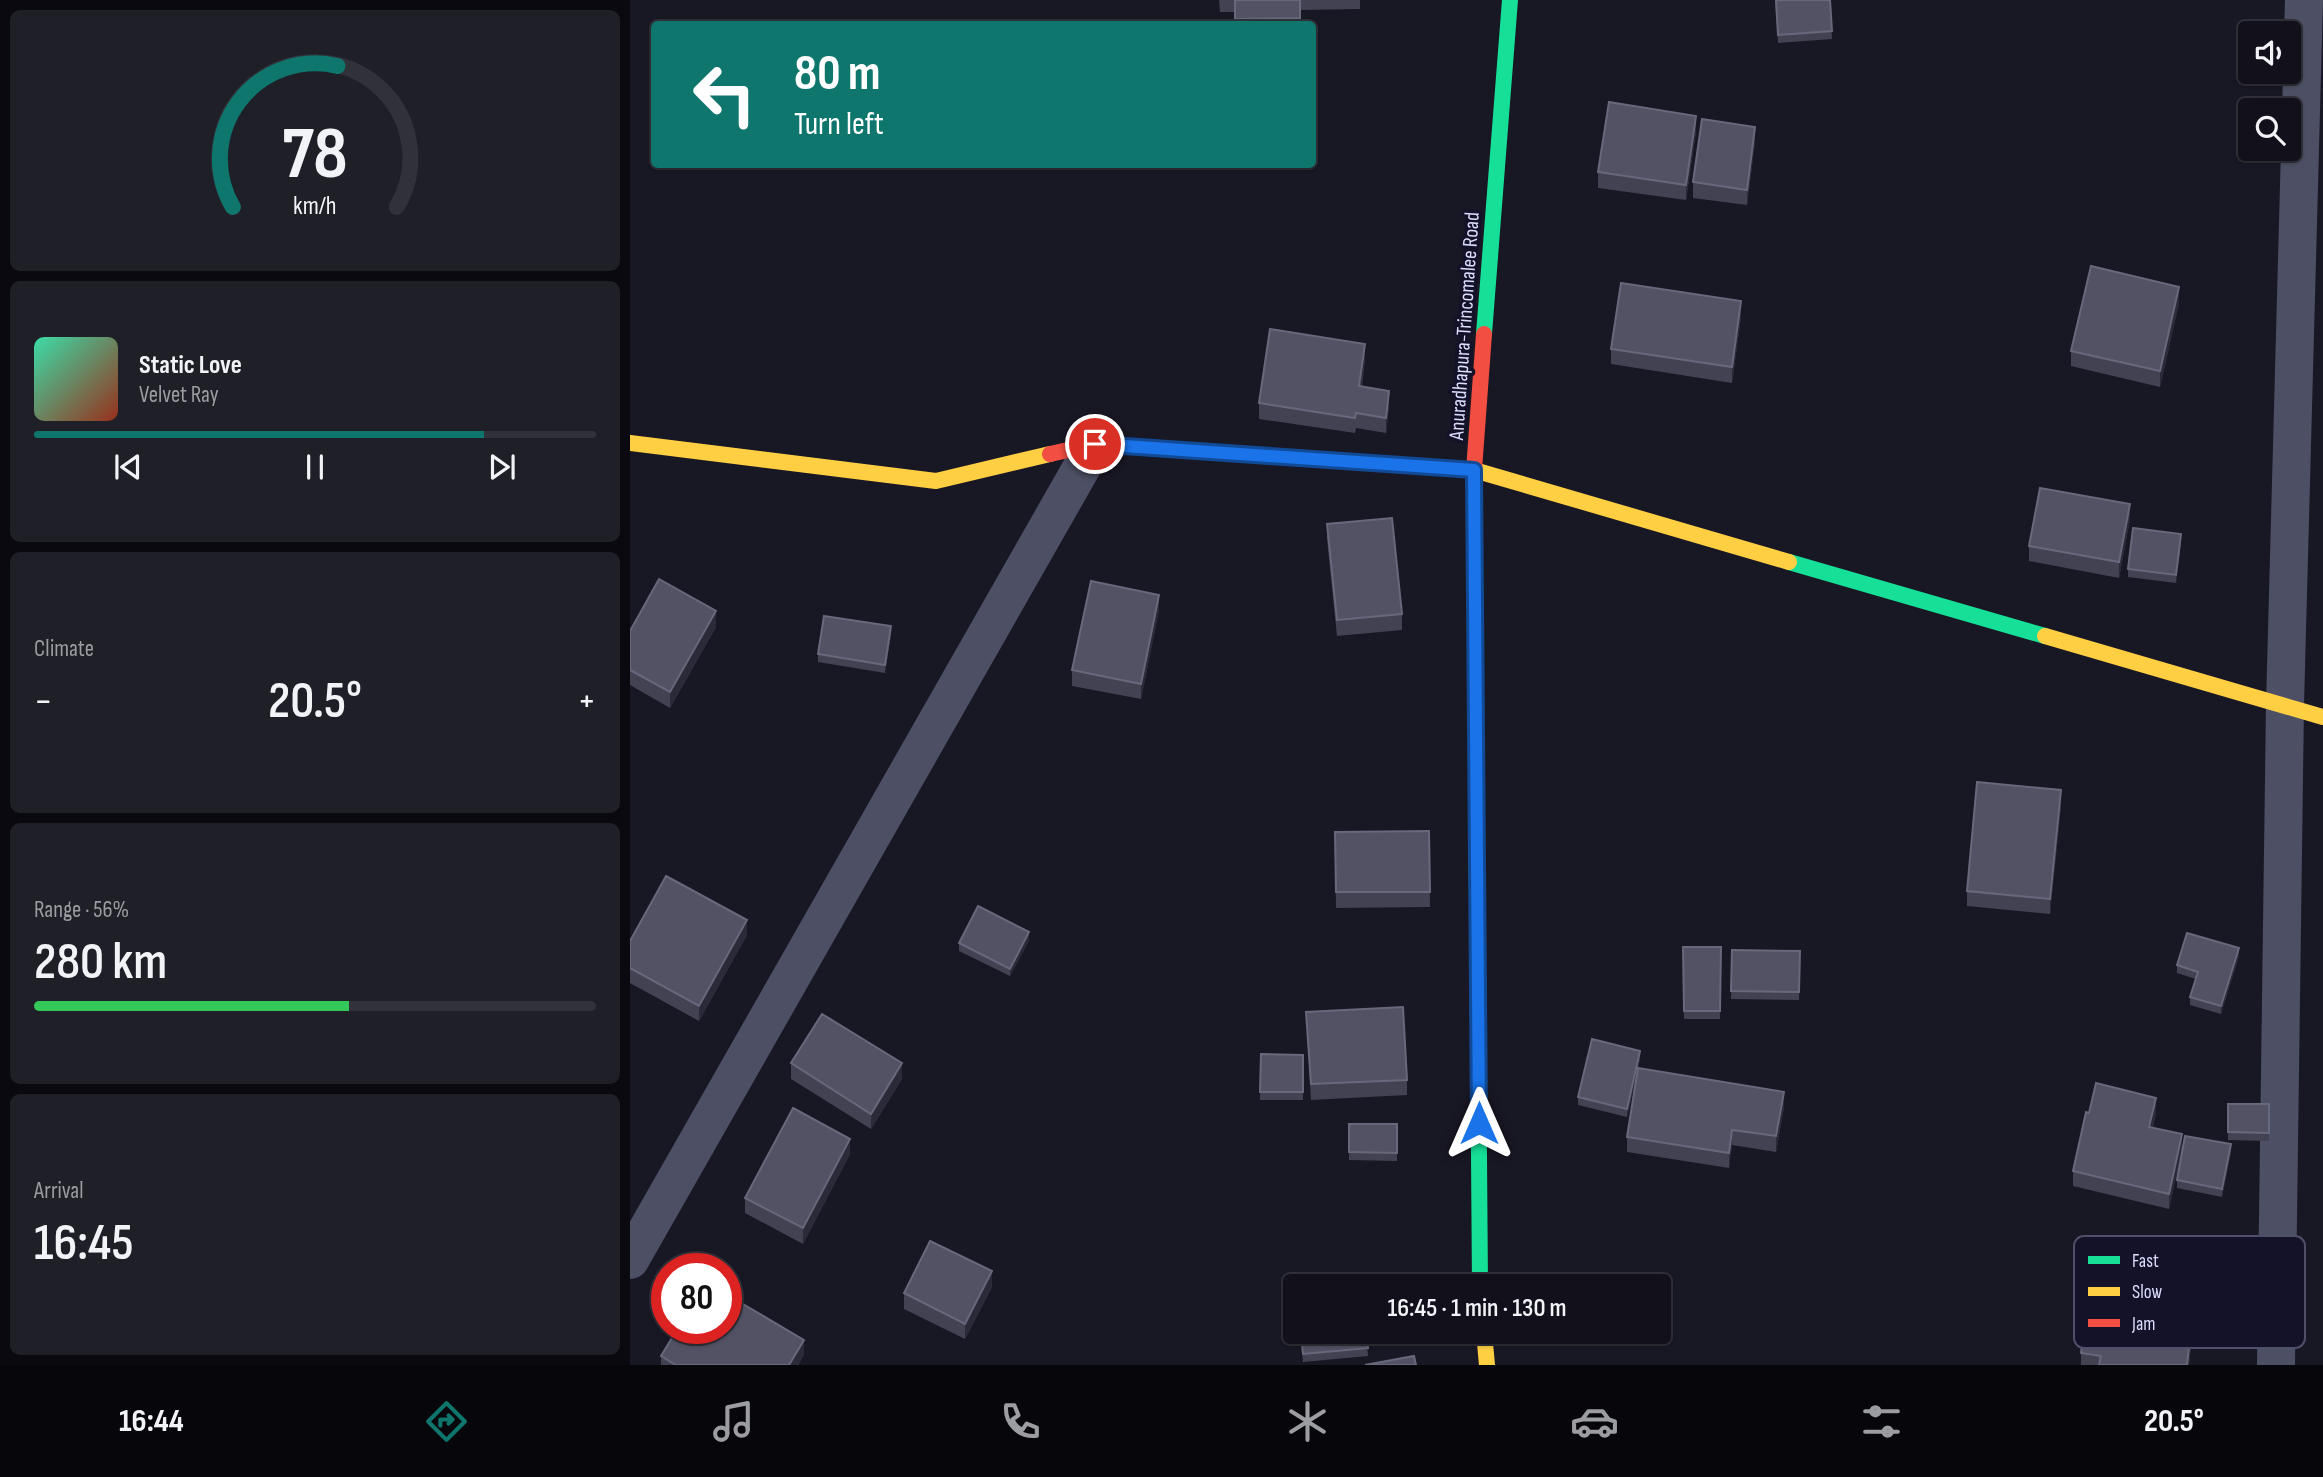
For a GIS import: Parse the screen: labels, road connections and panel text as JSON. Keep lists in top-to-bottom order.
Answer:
{
  "streets": {
    "main road": ["Anuradhapura-Trincomalee Road"]
  },
  "legend": ["Fast", "Slow", "Jam"],
  "page": {
    "turn": ["80 m", "Turn left"],
    "song": ["Static Love", "Velvet Ray"],
    "tile": [
      "Climate",
      ["Range · 56%", "280 km"],
      ["Arrival", "16:45"]
    ],
    "heat": ["−", "20.5°", "+"],
    "limit": "80",
    "trip": "16:45 · 1 min · 130 m",
    "tabs": ["16:44", "20.5°"],
    "gauge": ["78", "km/h"]
  }
}
